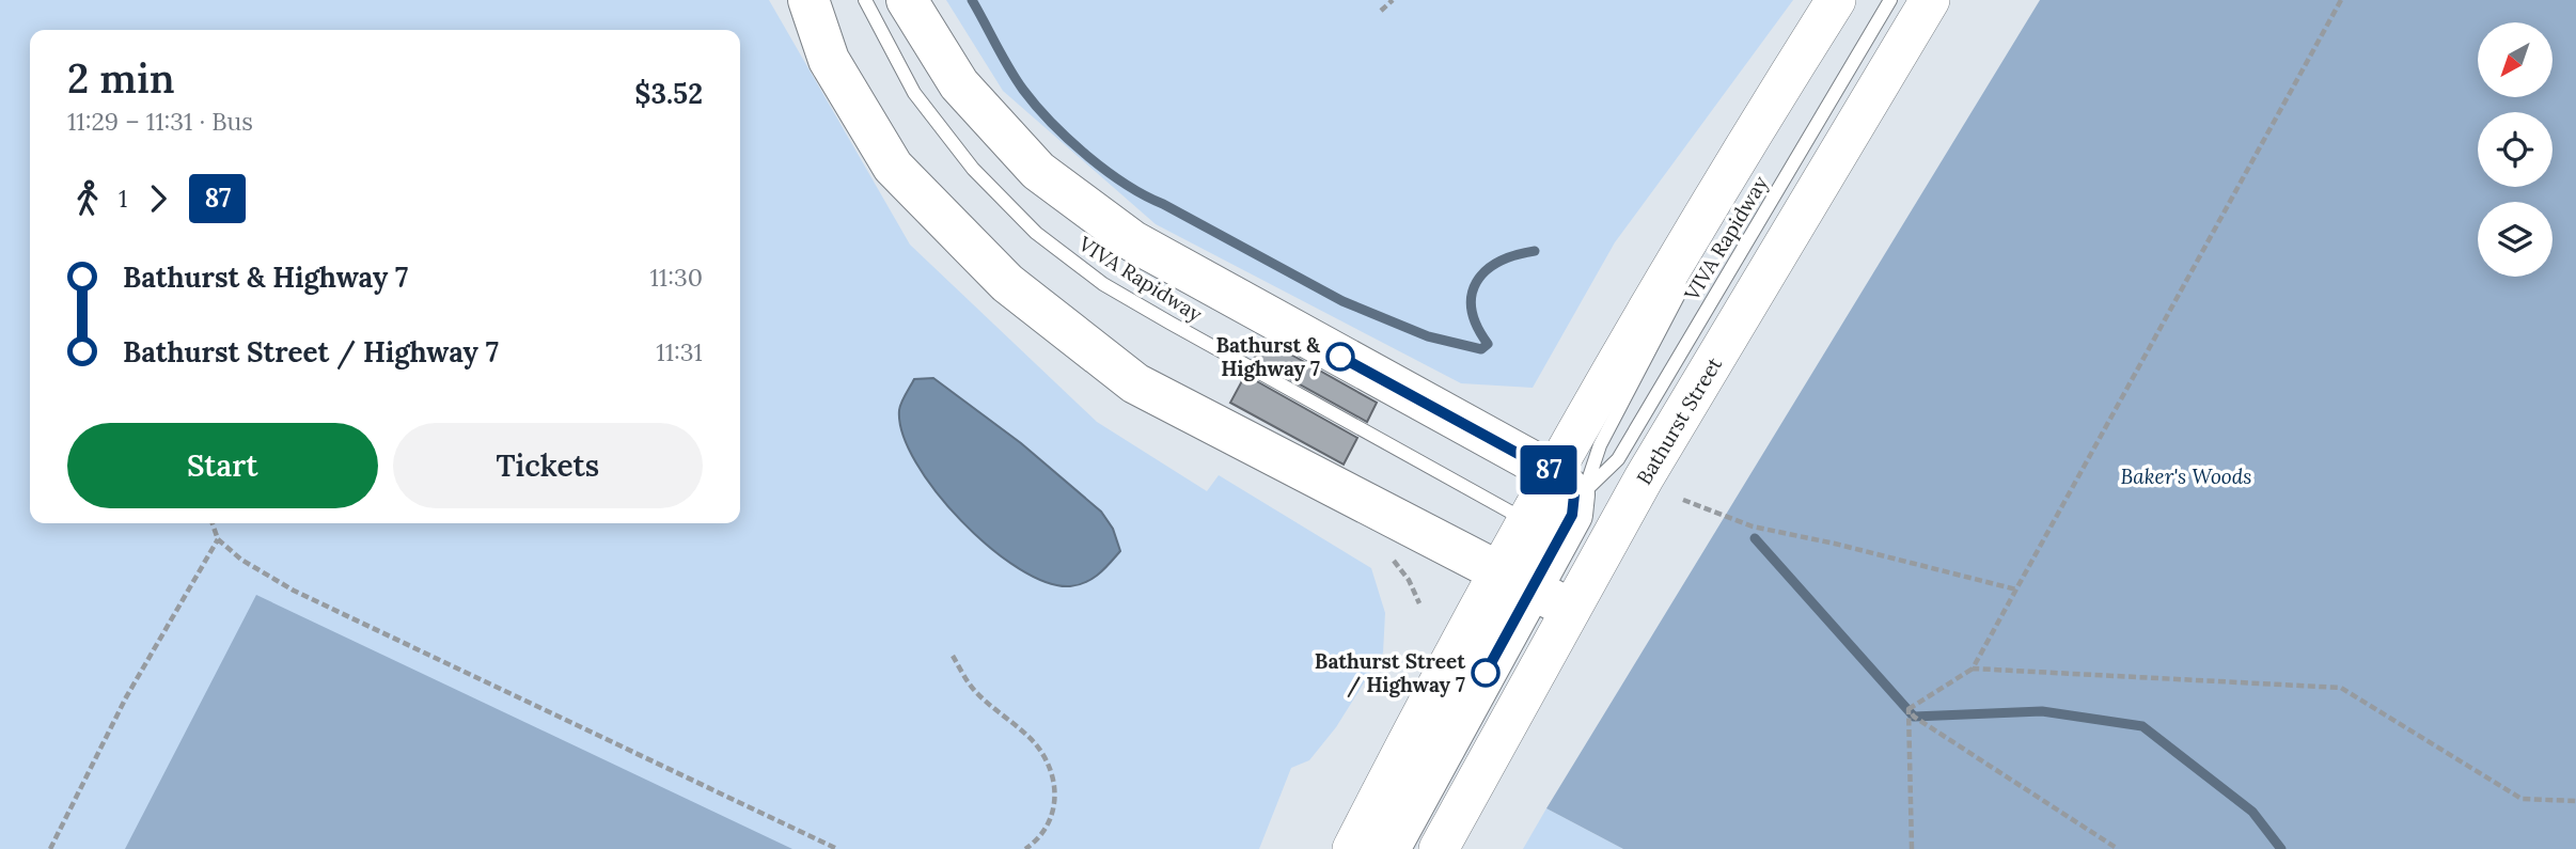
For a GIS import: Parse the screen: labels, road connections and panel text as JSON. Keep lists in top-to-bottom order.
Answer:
{
  "streets": {
    "main road": ["Bathurst Street"],
    "lane": ["VIVA Rapidway"]
  },
  "parks": ["Baker's Woods"],
  "places": ["Bathurst & Highway 7", "Bathurst Street / Highway 7"],
  "lines": ["bus line 87"],
  "north": "bottom left",
  "page": {
    "on_map": "87",
    "heading": ["2 min", "11:29 – 11:31 · Bus", "$3.52"],
    "legs": ["1", "87"],
    "list": [
      {
        "name": "Bathurst & Highway 7",
        "value": "11:30"
      },
      {
        "name": "Bathurst Street / Highway 7",
        "value": "11:31"
      }
    ],
    "buttons": ["Start", "Tickets"]
  }
}
